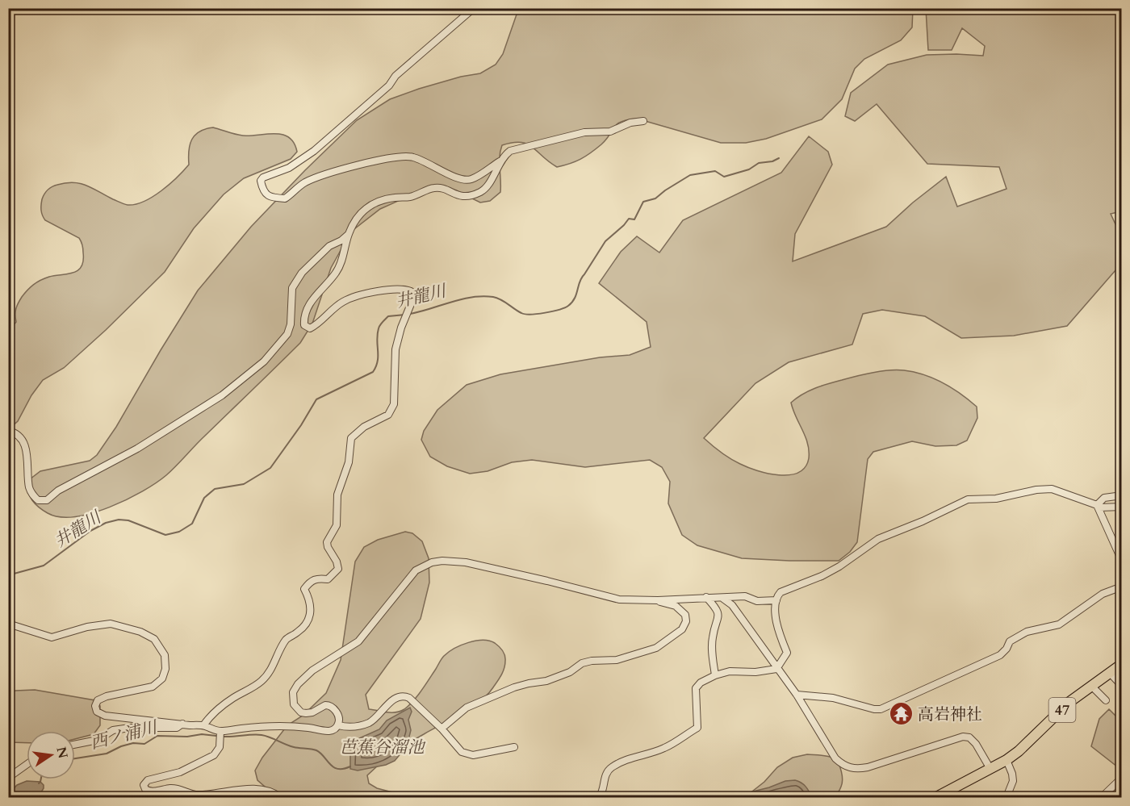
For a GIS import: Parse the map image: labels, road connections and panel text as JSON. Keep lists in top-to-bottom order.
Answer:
{
  "streets": {
    "main road": ["47"]
  },
  "water": ["井龍川", "西ノ浦川", "芭蕉谷溜池"],
  "places": {
    "temple": ["高岩神社"]
  },
  "north": "right"
}
